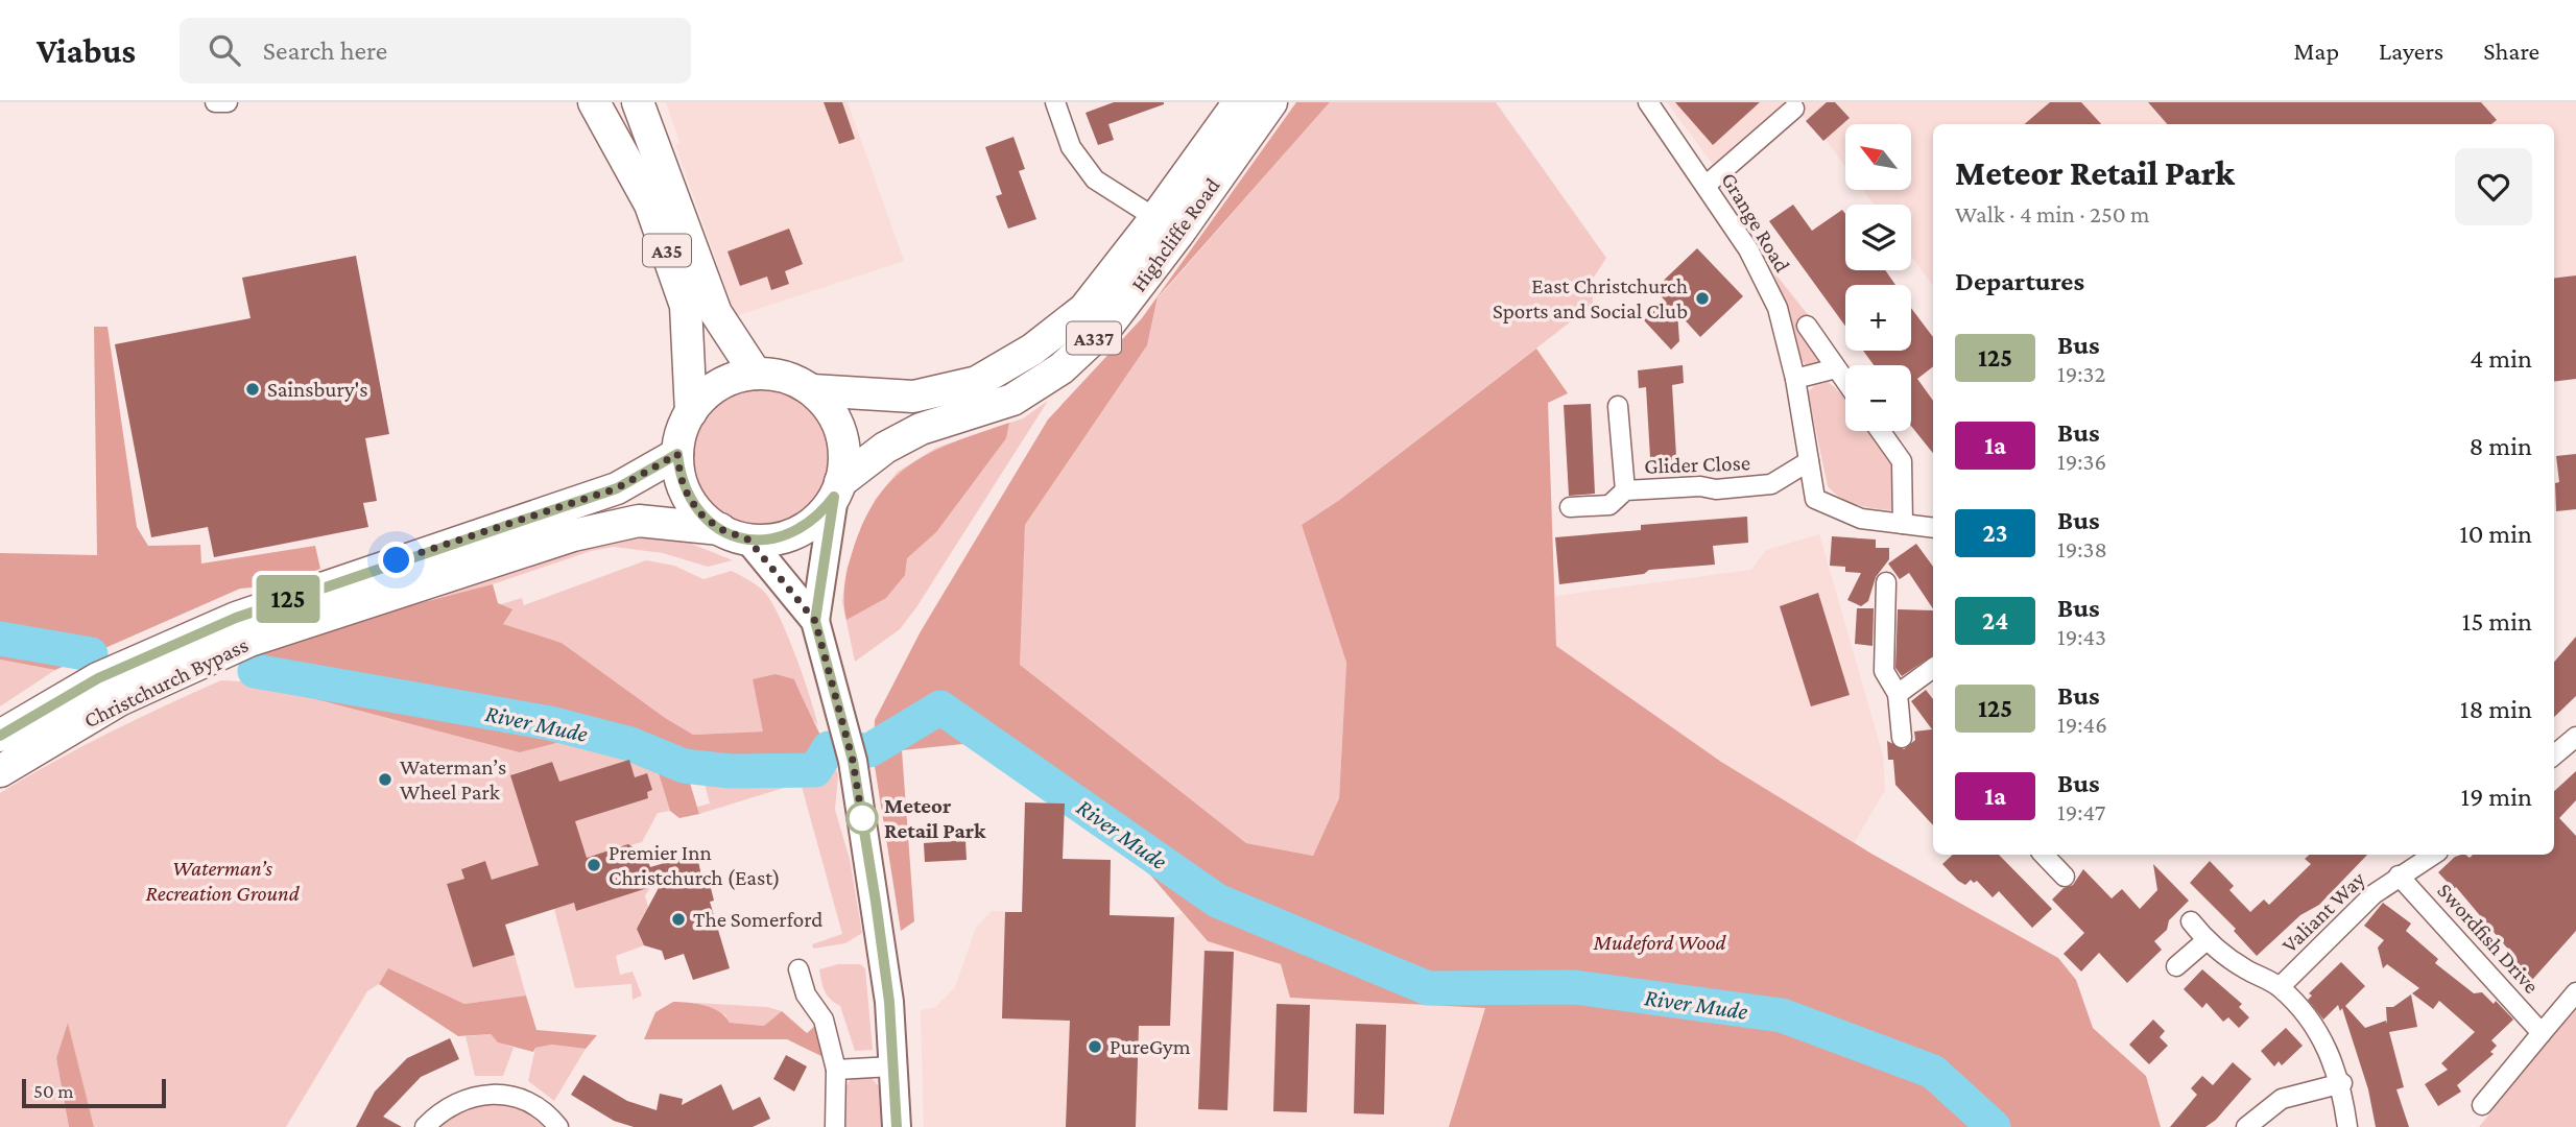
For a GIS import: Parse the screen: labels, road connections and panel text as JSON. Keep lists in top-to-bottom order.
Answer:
{
  "streets": {
    "main road": [
      "Highcliffe Road",
      "A35",
      "A337",
      "Christchurch Bypass"
    ],
    "street": [
      "Grange Road",
      "Glider Close",
      "Valiant Way",
      "Swordfish Drive"
    ]
  },
  "crossings": [
    ["Grange Road", "Glider Close"],
    ["Highcliffe Road", "A35"],
    ["Highcliffe Road", "Christchurch Bypass"],
    ["A35", "Christchurch Bypass"],
    ["Valiant Way", "Swordfish Drive"]
  ],
  "water": ["River Mude"],
  "parks": ["Waterman’s Recreation Ground", "Mudeford Wood"],
  "places": [
    "East Christchurch Sports and Social Club",
    "Sainsbury's",
    "Waterman’s Wheel Park",
    "Meteor Retail Park",
    "Premier Inn Christchurch (East)",
    "The Somerford",
    "PureGym"
  ],
  "lines": ["bus line 125"],
  "scale_bar": "50 m",
  "north": "top left",
  "page": {
    "header": "Viabus",
    "search": "Search here",
    "nav": ["Map", "Layers", "Share"],
    "on_map": "125",
    "map_buttons": ["+", "−"],
    "heading": [
      ["Meteor Retail Park", "Walk · 4 min · 250 m"],
      "Departures"
    ],
    "list": [
      {
        "mark": "125",
        "name": "Bus",
        "note": "19:32",
        "value": "4 min"
      },
      {
        "mark": "1a",
        "name": "Bus",
        "note": "19:36",
        "value": "8 min"
      },
      {
        "mark": "23",
        "name": "Bus",
        "note": "19:38",
        "value": "10 min"
      },
      {
        "mark": "24",
        "name": "Bus",
        "note": "19:43",
        "value": "15 min"
      },
      {
        "mark": "125",
        "name": "Bus",
        "note": "19:46",
        "value": "18 min"
      },
      {
        "mark": "1a",
        "name": "Bus",
        "note": "19:47",
        "value": "19 min"
      }
    ],
    "scale": "50 m"
  }
}
